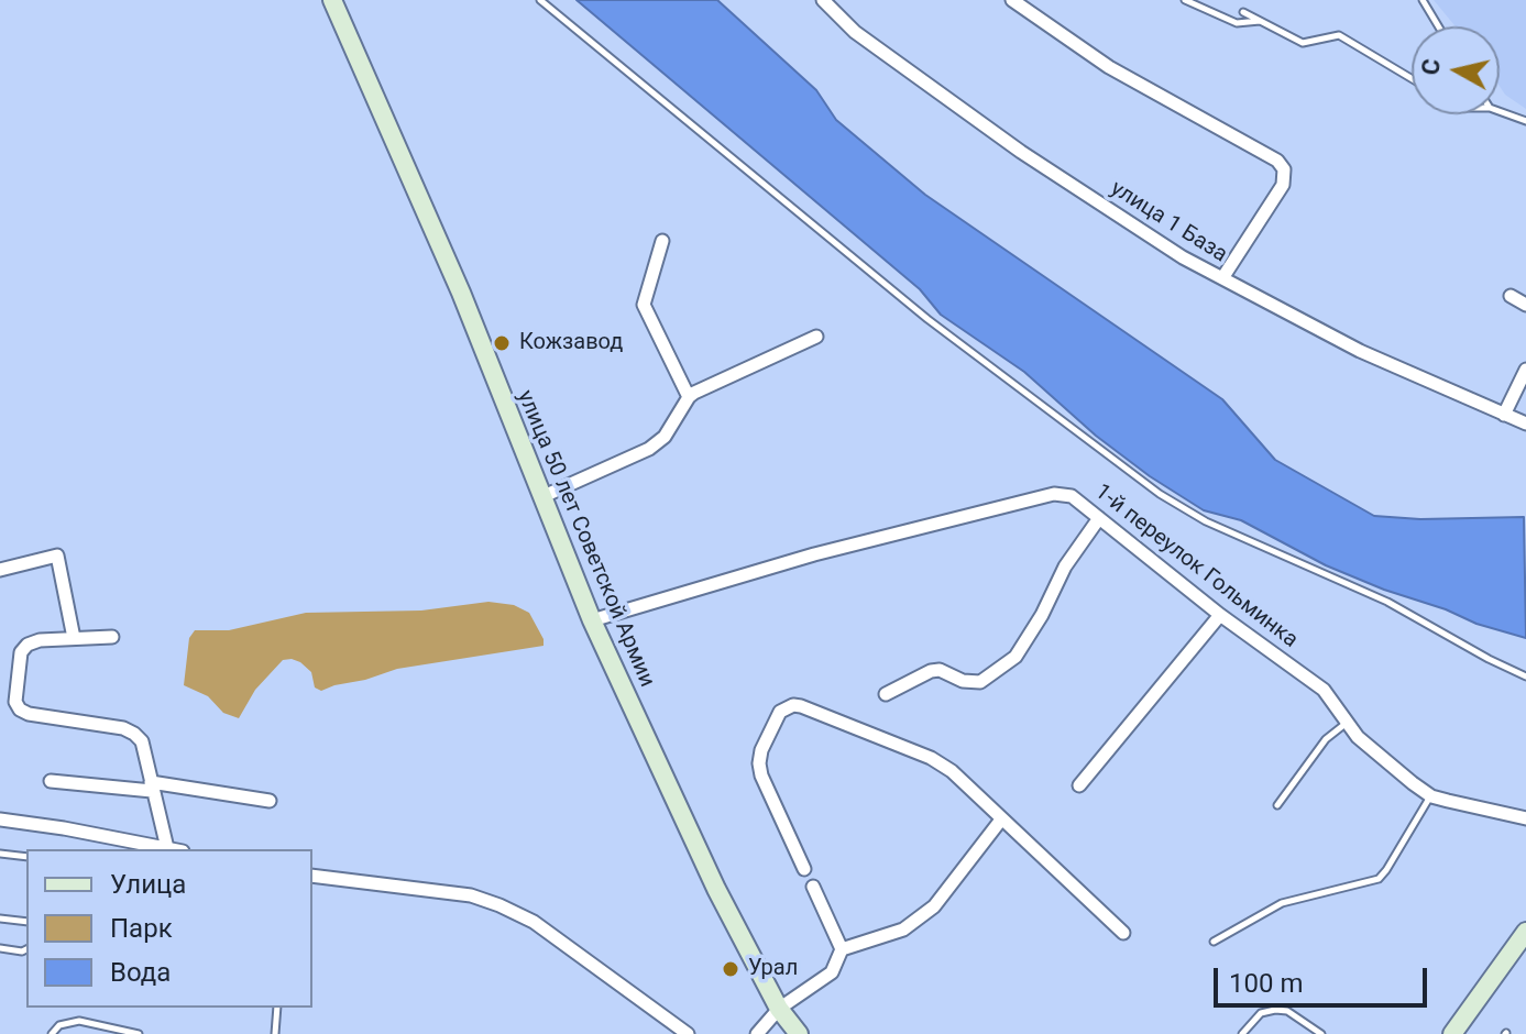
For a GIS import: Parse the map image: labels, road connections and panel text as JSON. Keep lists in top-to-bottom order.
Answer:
{
  "streets": {
    "main road": ["улица 50 лет Советской Армии"],
    "street": ["улица 1 База", "1-й переулок Гольминка"]
  },
  "crossings": [
    ["улица 50 лет Советской Армии", "1-й переулок Гольминка"]
  ],
  "places": ["Кожзавод", "Урал"],
  "legend": ["Улица", "Парк", "Вода"],
  "scale_bar": "100 m",
  "north": "left"
}
